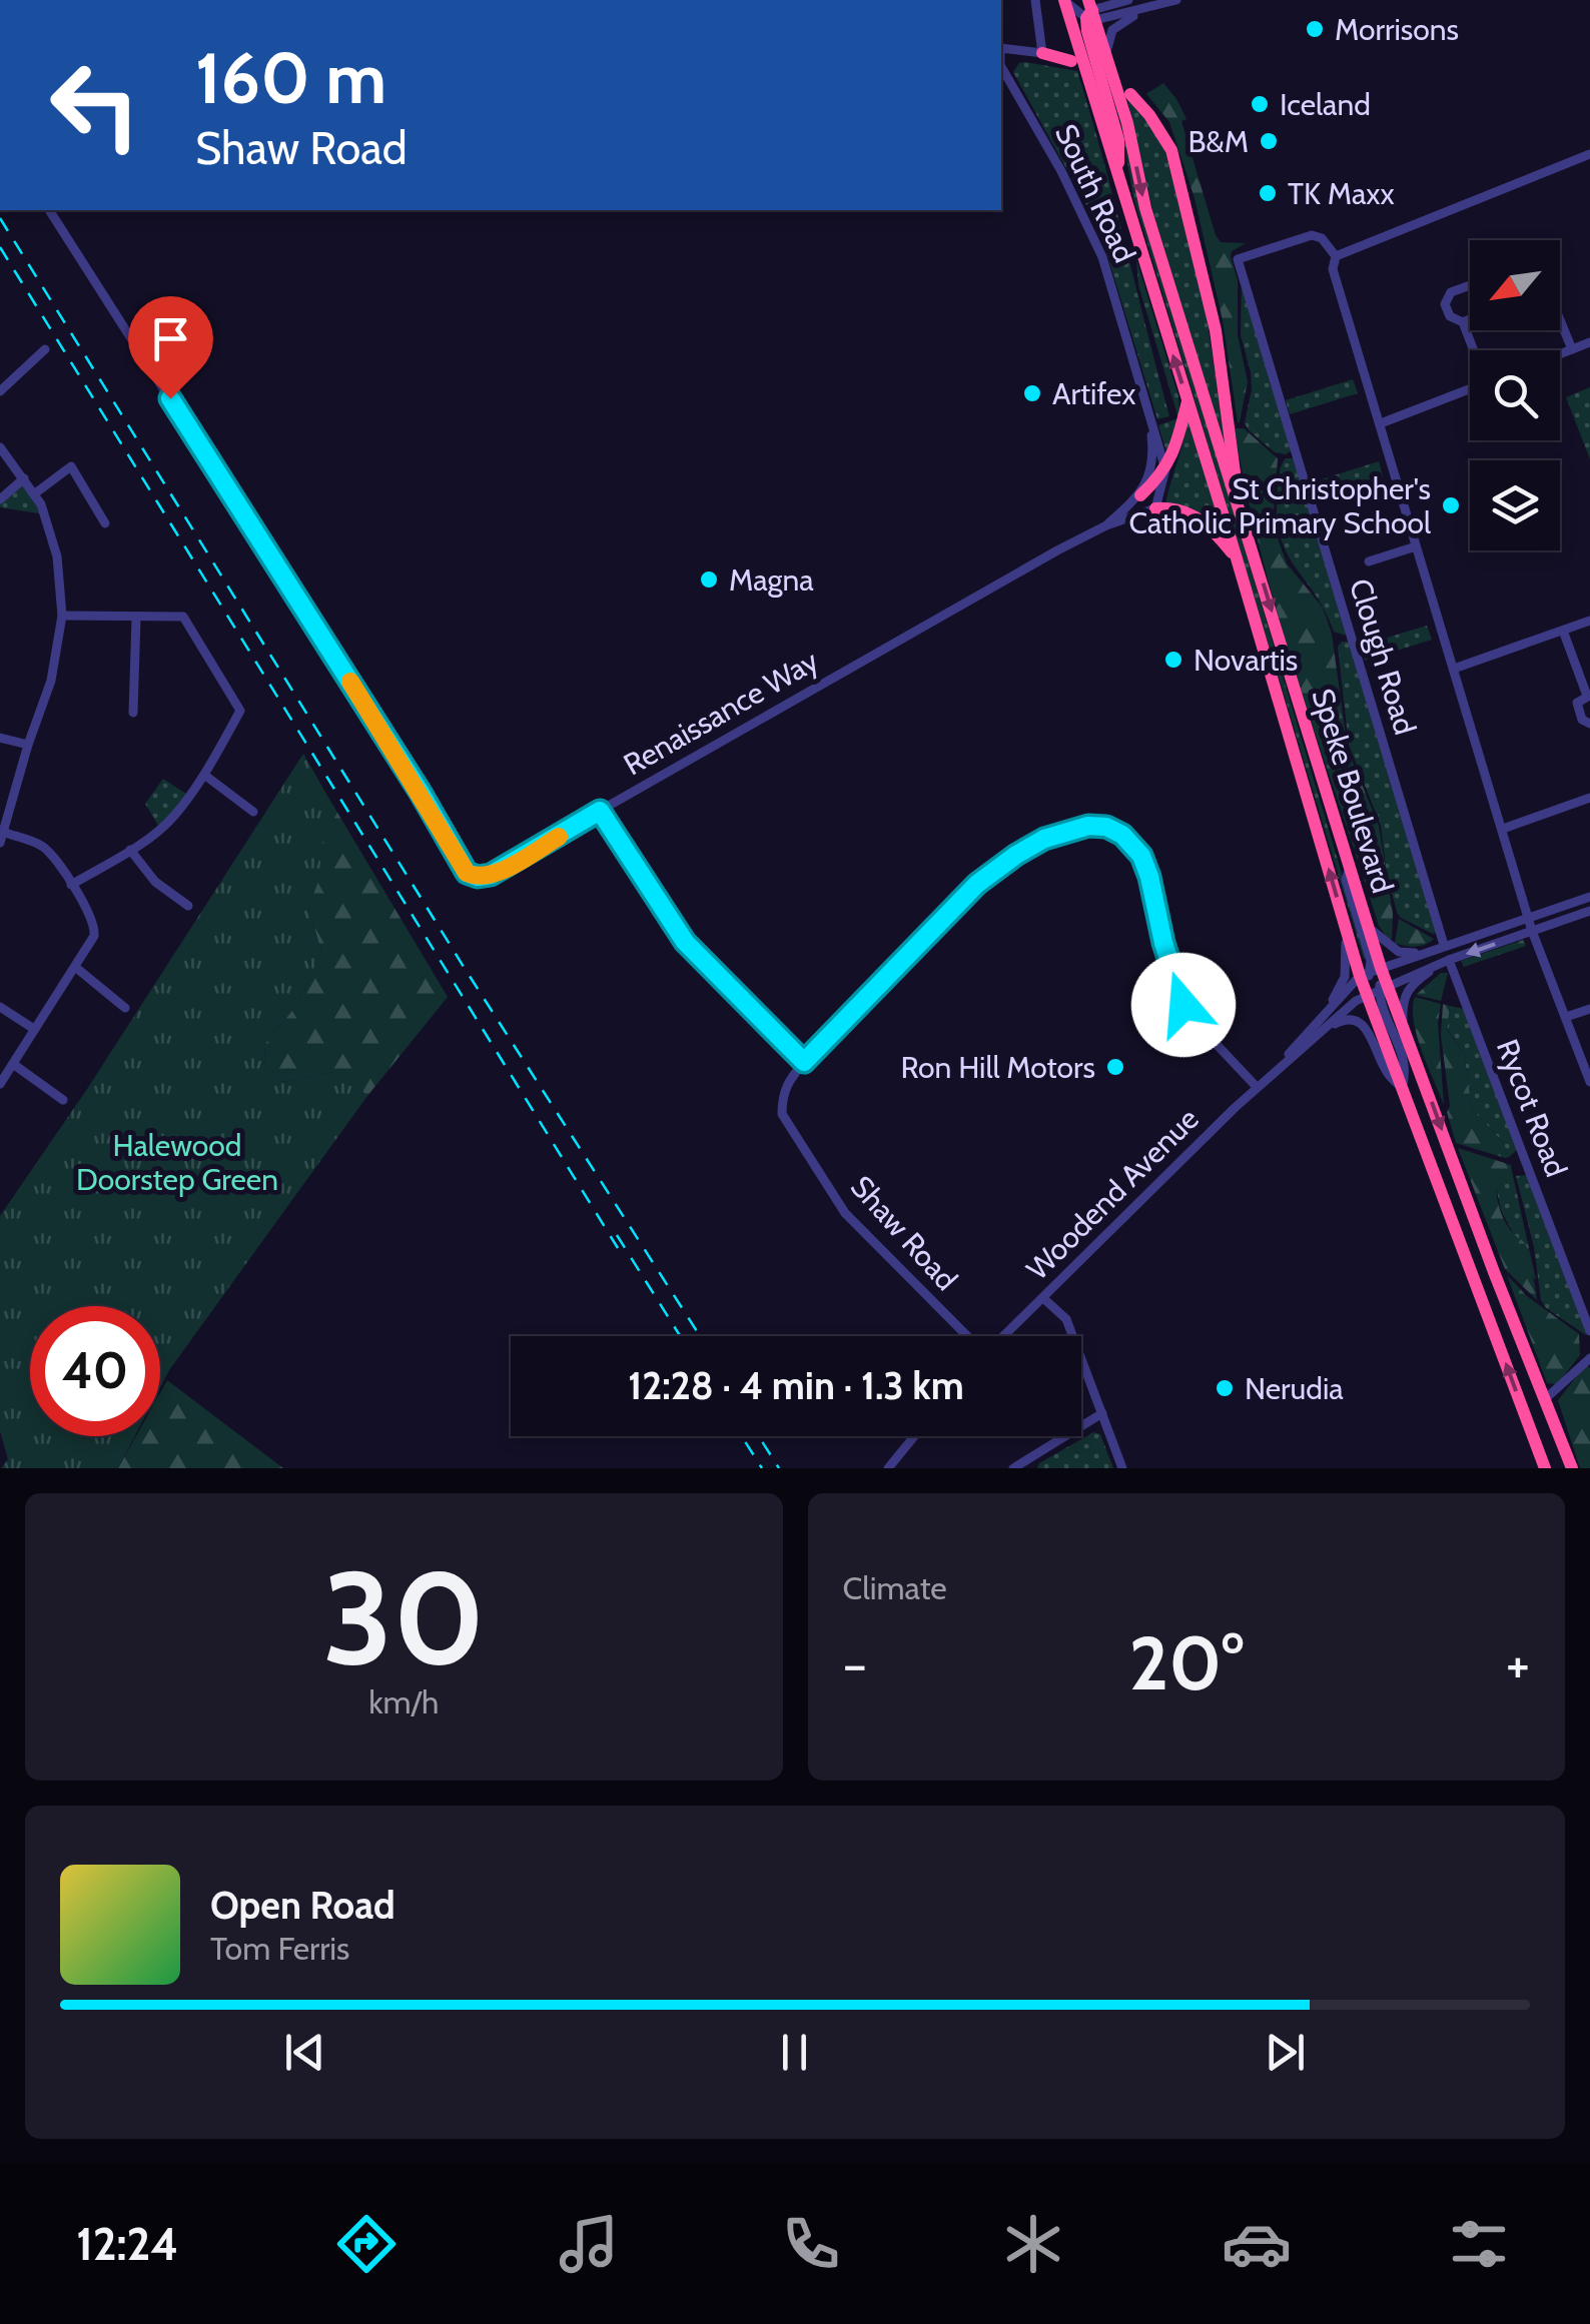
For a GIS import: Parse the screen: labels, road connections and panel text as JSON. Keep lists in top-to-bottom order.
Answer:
{
  "streets": {
    "highway": ["Speke Boulevard"],
    "street": [
      "South Road",
      "Clough Road",
      "Renaissance Way",
      "Rycot Road",
      "Woodend Avenue",
      "Shaw Road"
    ]
  },
  "crossings": [
    ["Speke Boulevard", "Woodend Avenue"],
    ["Rycot Road", "Woodend Avenue"],
    ["Woodend Avenue", "Shaw Road"]
  ],
  "parks": ["Halewood Doorstep Green"],
  "places": [
    "Morrisons",
    "Iceland",
    "B&M",
    "TK Maxx",
    "Artifex",
    "St Christopher's Catholic Primary School",
    "Magna",
    "Novartis",
    "Ron Hill Motors",
    "Nerudia"
  ],
  "north": "bottom left",
  "page": {
    "turn": ["160 m", "Shaw Road"],
    "limit": "40",
    "trip": "12:28 · 4 min · 1.3 km",
    "tile": [
      ["30", "km/h"],
      "Climate"
    ],
    "heat": ["−", "20°", "+"],
    "song": ["Open Road", "Tom Ferris"],
    "tabs": "12:24"
  }
}
